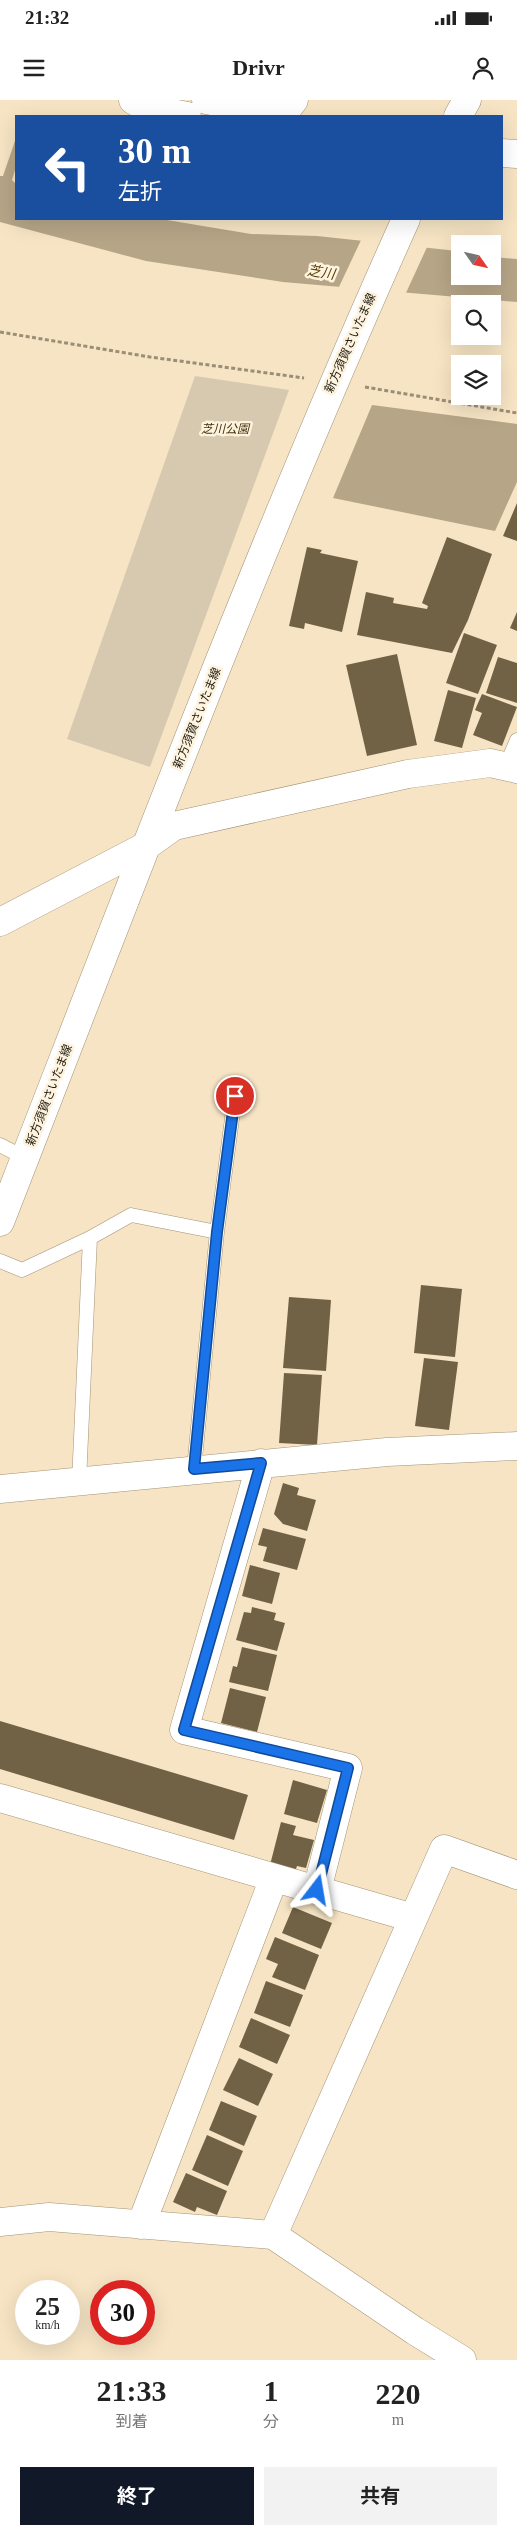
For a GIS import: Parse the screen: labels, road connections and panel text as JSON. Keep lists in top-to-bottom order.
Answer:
{
  "streets": {
    "street": ["新方須賀さいたま線"]
  },
  "water": ["芝川"],
  "parks": ["芝川公園"],
  "north": "bottom right",
  "page": {
    "status": "21:32",
    "header": "Drivr",
    "turn": ["30 m", "左折"],
    "speed": "25 km/h",
    "limit": "30",
    "eta": [
      "21:33",
      "到着",
      "1",
      "分",
      "220",
      "m"
    ],
    "buttons": ["終了", "共有"]
  }
}
